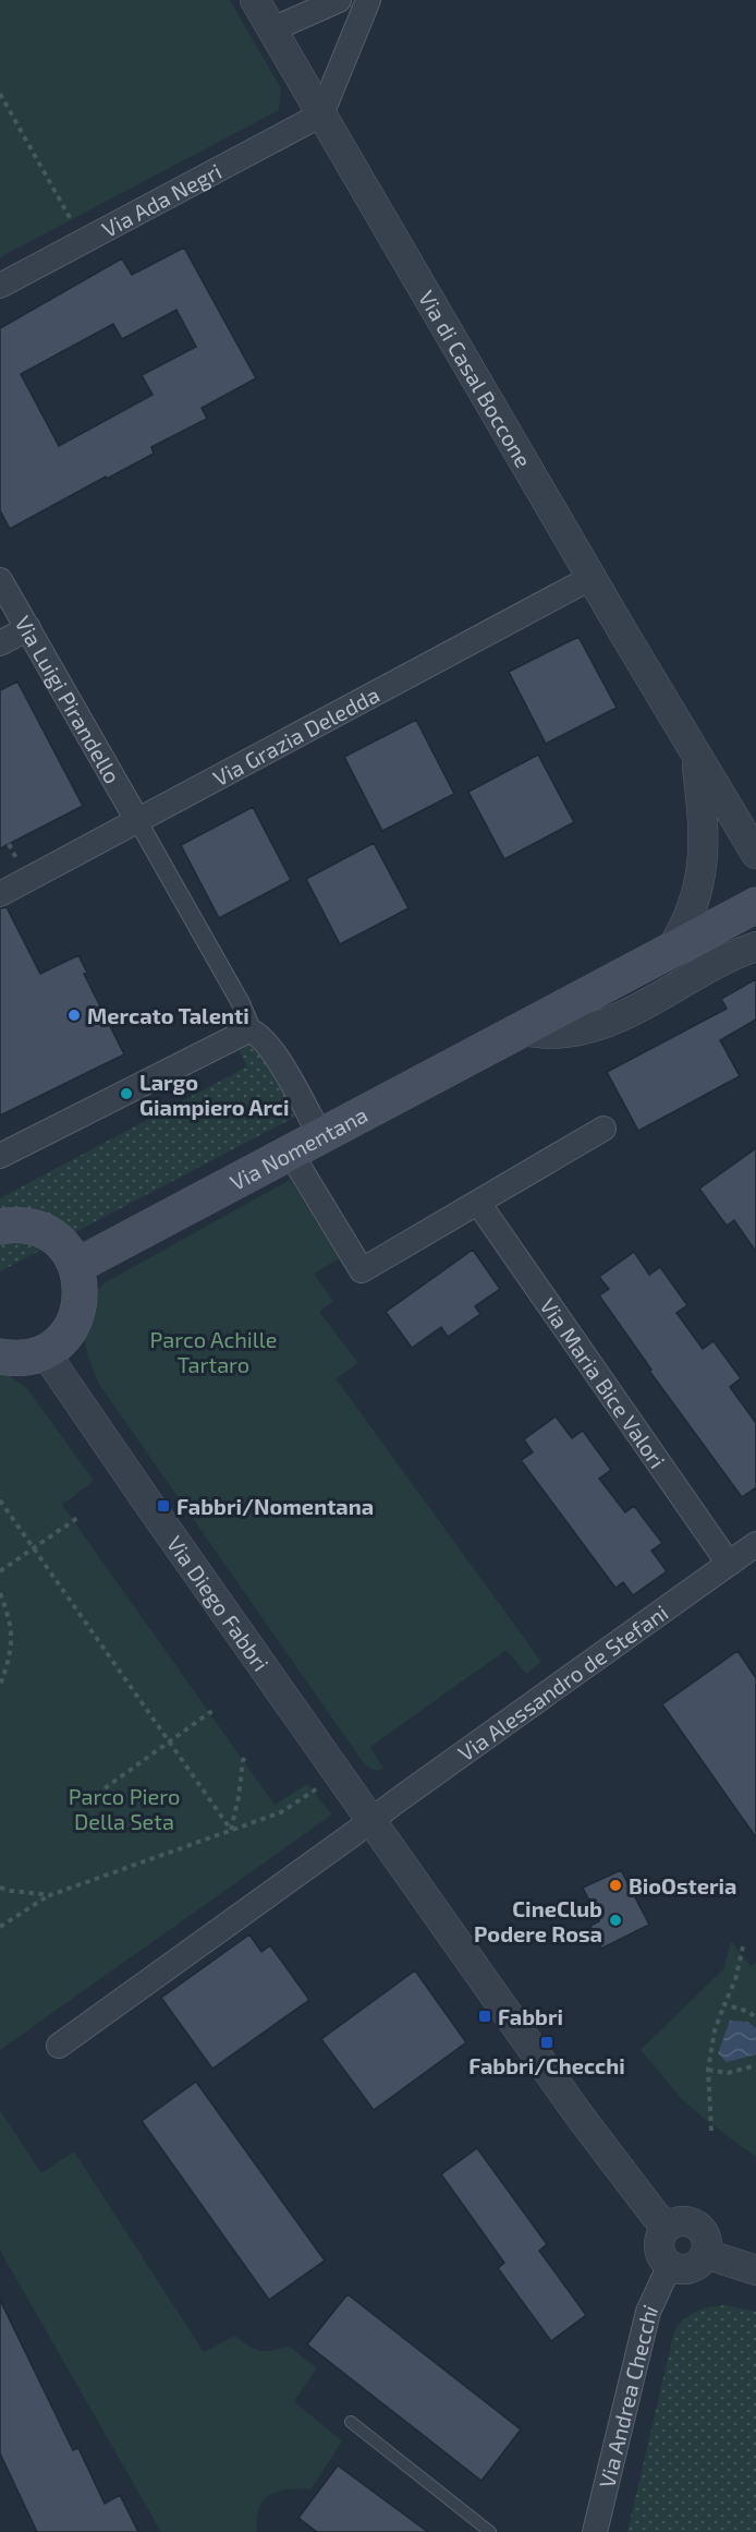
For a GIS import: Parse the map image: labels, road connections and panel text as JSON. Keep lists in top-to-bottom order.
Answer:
{
  "streets": {
    "main road": ["Via Nomentana"],
    "street": [
      "Via Ada Negri",
      "Via di Casal Boccone",
      "Via Luigi Pirandello",
      "Via Grazia Deledda",
      "Via Maria Bice Valori",
      "Via Diego Fabbri",
      "Via Alessandro de Stefani",
      "Via Andrea Checchi"
    ]
  },
  "crossings": [
    ["Via Ada Negri", "Via di Casal Boccone"],
    ["Via di Casal Boccone", "Via Grazia Deledda"],
    ["Via di Casal Boccone", "Via Nomentana"],
    ["Via Luigi Pirandello", "Via Grazia Deledda"],
    ["Via Maria Bice Valori", "Via Alessandro de Stefani"],
    ["Via Diego Fabbri", "Via Alessandro de Stefani"],
    ["Via Diego Fabbri", "Via Andrea Checchi"]
  ],
  "parks": ["Parco Achille Tartaro", "Parco Piero Della Seta"],
  "places": {
    "other": [
      "Mercato Talenti",
      "Largo Giampiero Arci",
      "BioOsteria",
      "CineClub Podere Rosa"
    ],
    "transit": ["Fabbri/Nomentana", "Fabbri", "Fabbri/Checchi"]
  }
}
